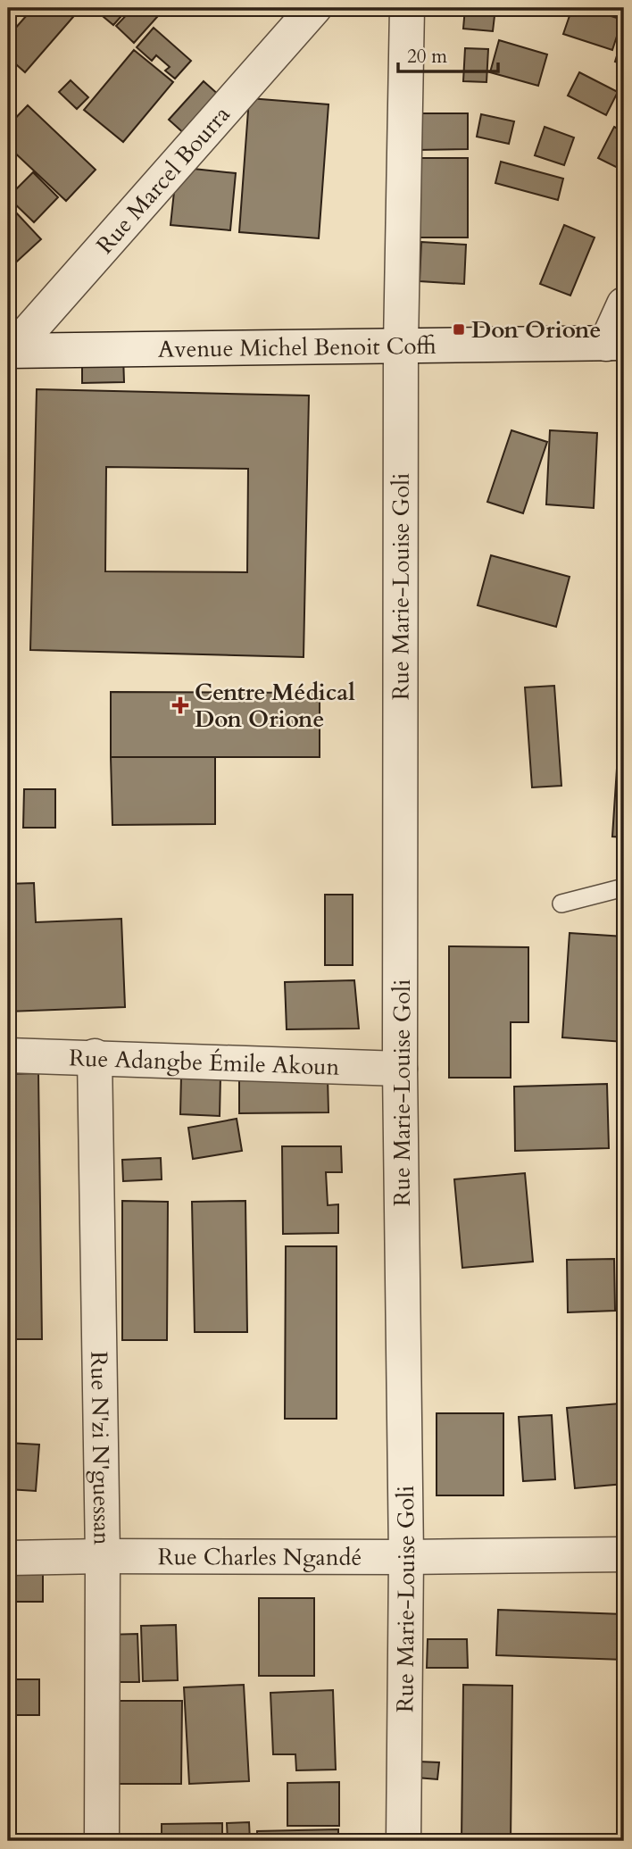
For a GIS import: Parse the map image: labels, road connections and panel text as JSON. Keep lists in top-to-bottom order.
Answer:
{
  "streets": {
    "street": [
      "Rue Marcel Bourra",
      "Avenue Michel Benoit Coffi",
      "Rue Marie-Louise Goli",
      "Rue Adangbe Émile Akoun",
      "Rue N'zi N'guessan",
      "Rue Charles Ngandé"
    ]
  },
  "crossings": [
    ["Rue Marcel Bourra", "Avenue Michel Benoit Coffi"],
    ["Avenue Michel Benoit Coffi", "Rue Marie-Louise Goli"],
    ["Rue Marie-Louise Goli", "Rue Adangbe Émile Akoun"],
    ["Rue Marie-Louise Goli", "Rue Charles Ngandé"],
    ["Rue Adangbe Émile Akoun", "Rue N'zi N'guessan"],
    ["Rue N'zi N'guessan", "Rue Charles Ngandé"]
  ],
  "places": {
    "transit": ["Don Orione"],
    "health": ["Centre Médical Don Orione"]
  },
  "scale_bar": "20 m"
}
